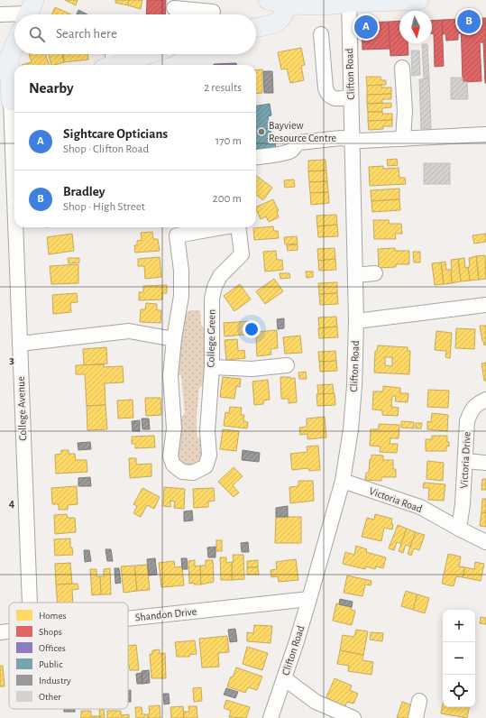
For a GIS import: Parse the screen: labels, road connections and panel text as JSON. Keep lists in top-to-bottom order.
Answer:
{
  "streets": {
    "street": [
      "Clifton Road",
      "College Green",
      "College Avenue",
      "Victoria Drive",
      "Victoria Road",
      "Shandon Drive"
    ]
  },
  "crossings": [
    ["Clifton Road", "Victoria Road"],
    ["Clifton Road", "Shandon Drive"],
    ["Victoria Drive", "Victoria Road"]
  ],
  "places": ["Bayview Resource Centre"],
  "legend": [
    "Homes",
    "Shops",
    "Offices",
    "Public",
    "Industry",
    "Other"
  ],
  "north": "bottom",
  "page": {
    "pins": ["B", "A"],
    "search": "Search here",
    "heading": ["Nearby", "2 results"],
    "list": [
      {
        "mark": "A",
        "name": "Sightcare Opticians",
        "note": "Shop · Clifton Road",
        "value": "170 m"
      },
      {
        "mark": "B",
        "name": "Bradley",
        "note": "Shop · High Street",
        "value": "200 m"
      }
    ],
    "map_buttons": ["+", "−"]
  },
  "grid": {
    "rows": ["3", "4"]
  }
}
